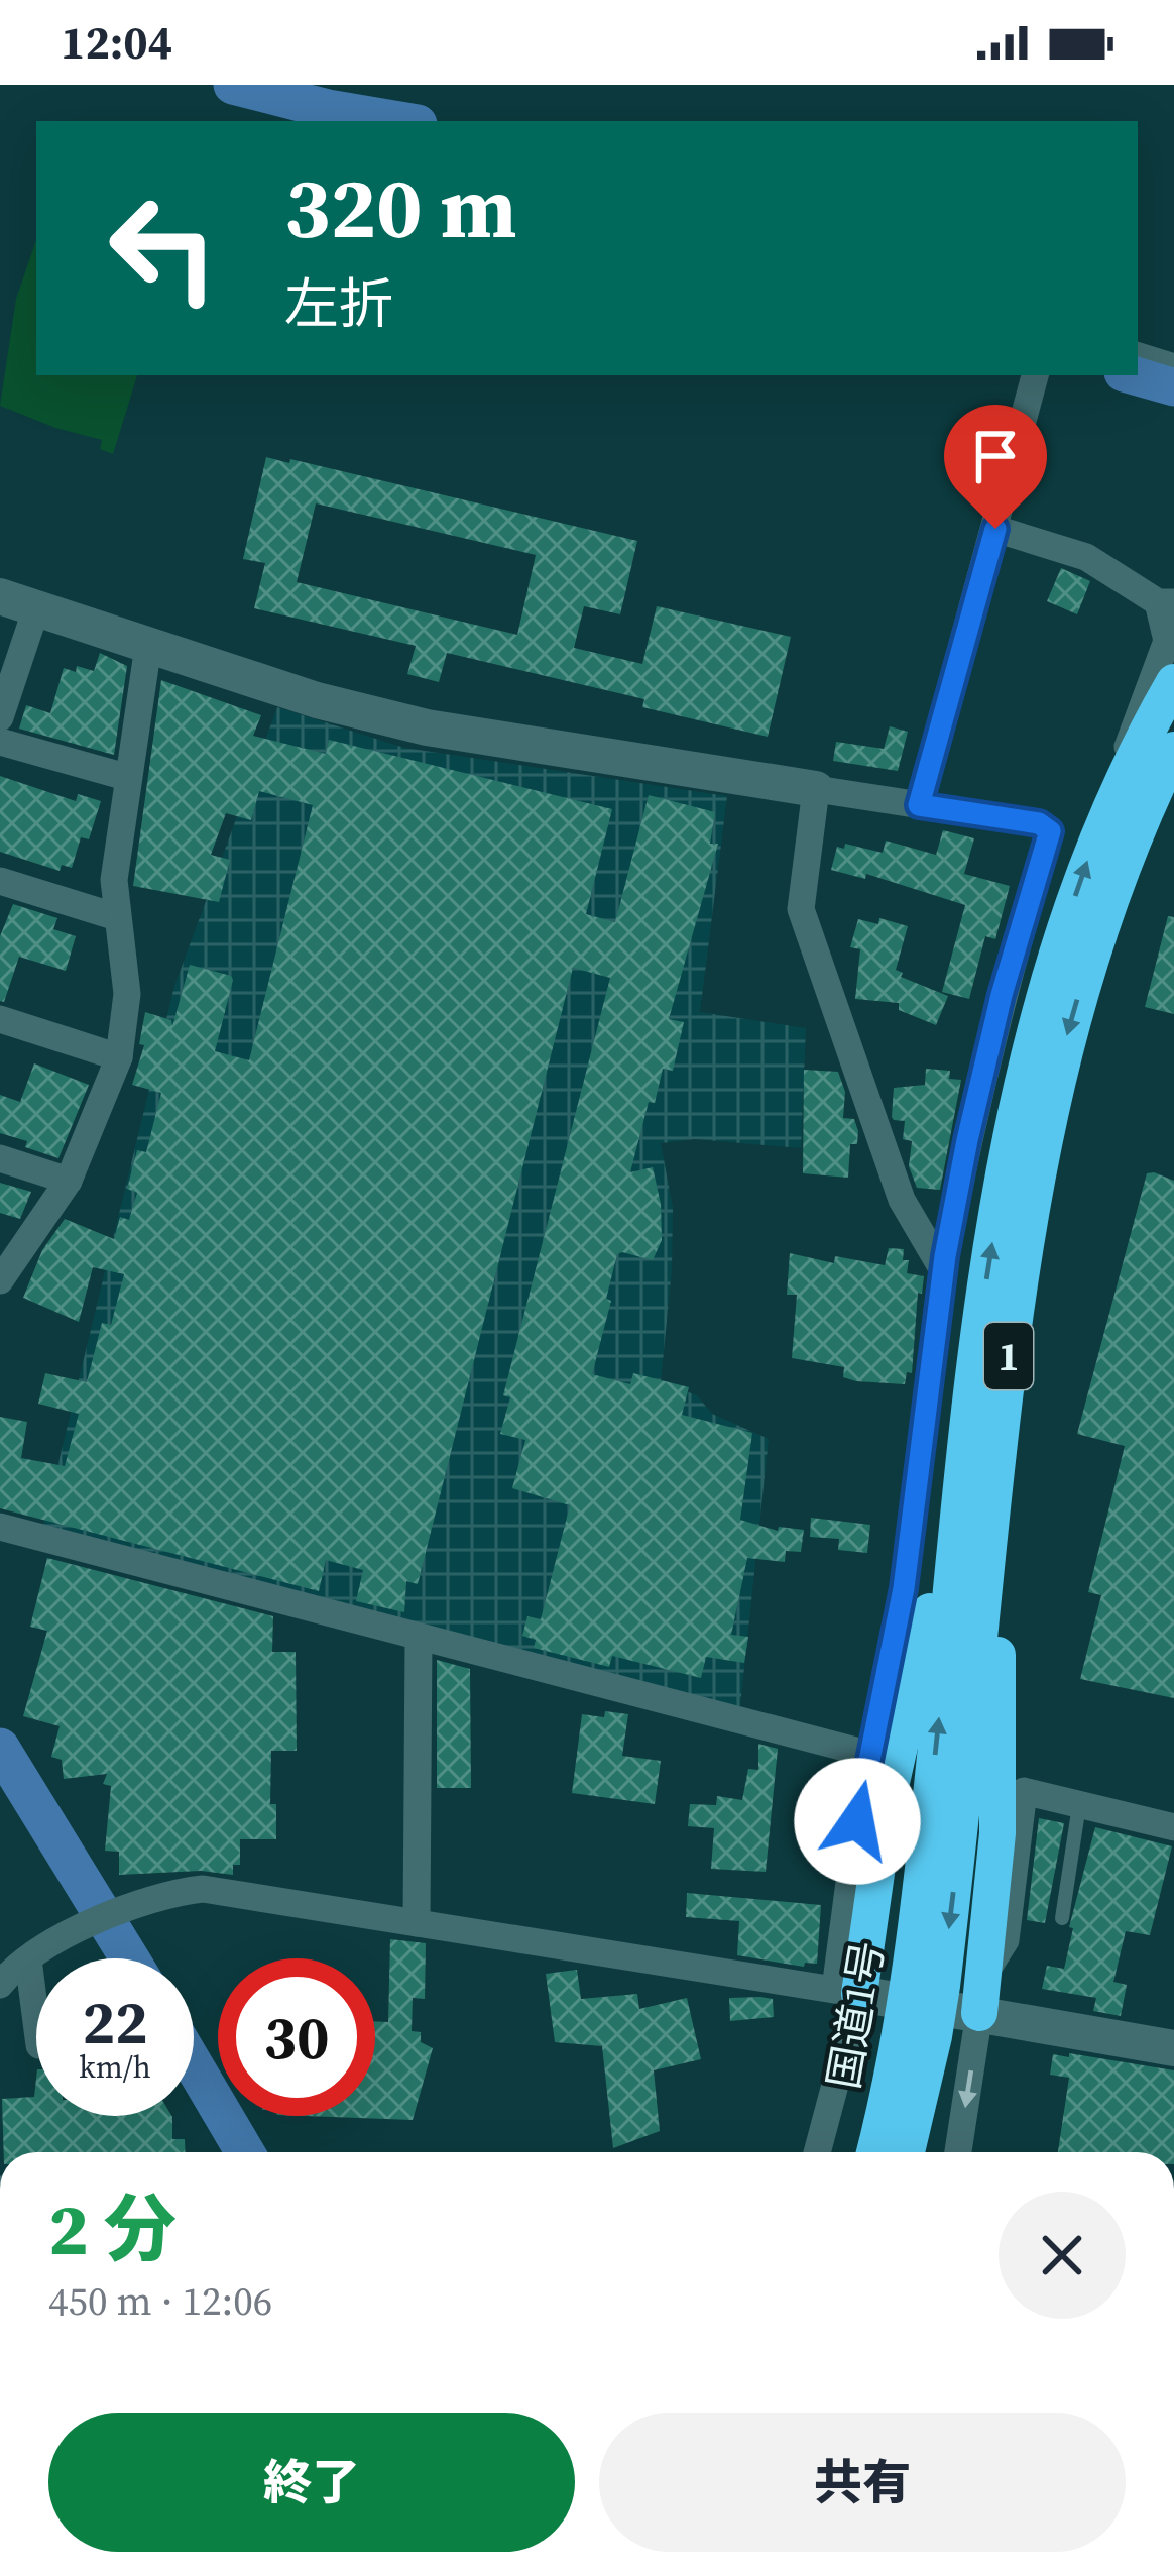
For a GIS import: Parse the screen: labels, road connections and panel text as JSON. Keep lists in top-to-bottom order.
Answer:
{
  "streets": {
    "highway": ["1", "国道1号"]
  },
  "crossings": [
    ["1", "国道1号"]
  ],
  "page": {
    "status": "12:04",
    "turn": ["320 m", "左折"],
    "speed": "22 km/h",
    "limit": "30",
    "heading": ["2 分", "450 m · 12:06"],
    "buttons": ["終了", "共有"]
  }
}
